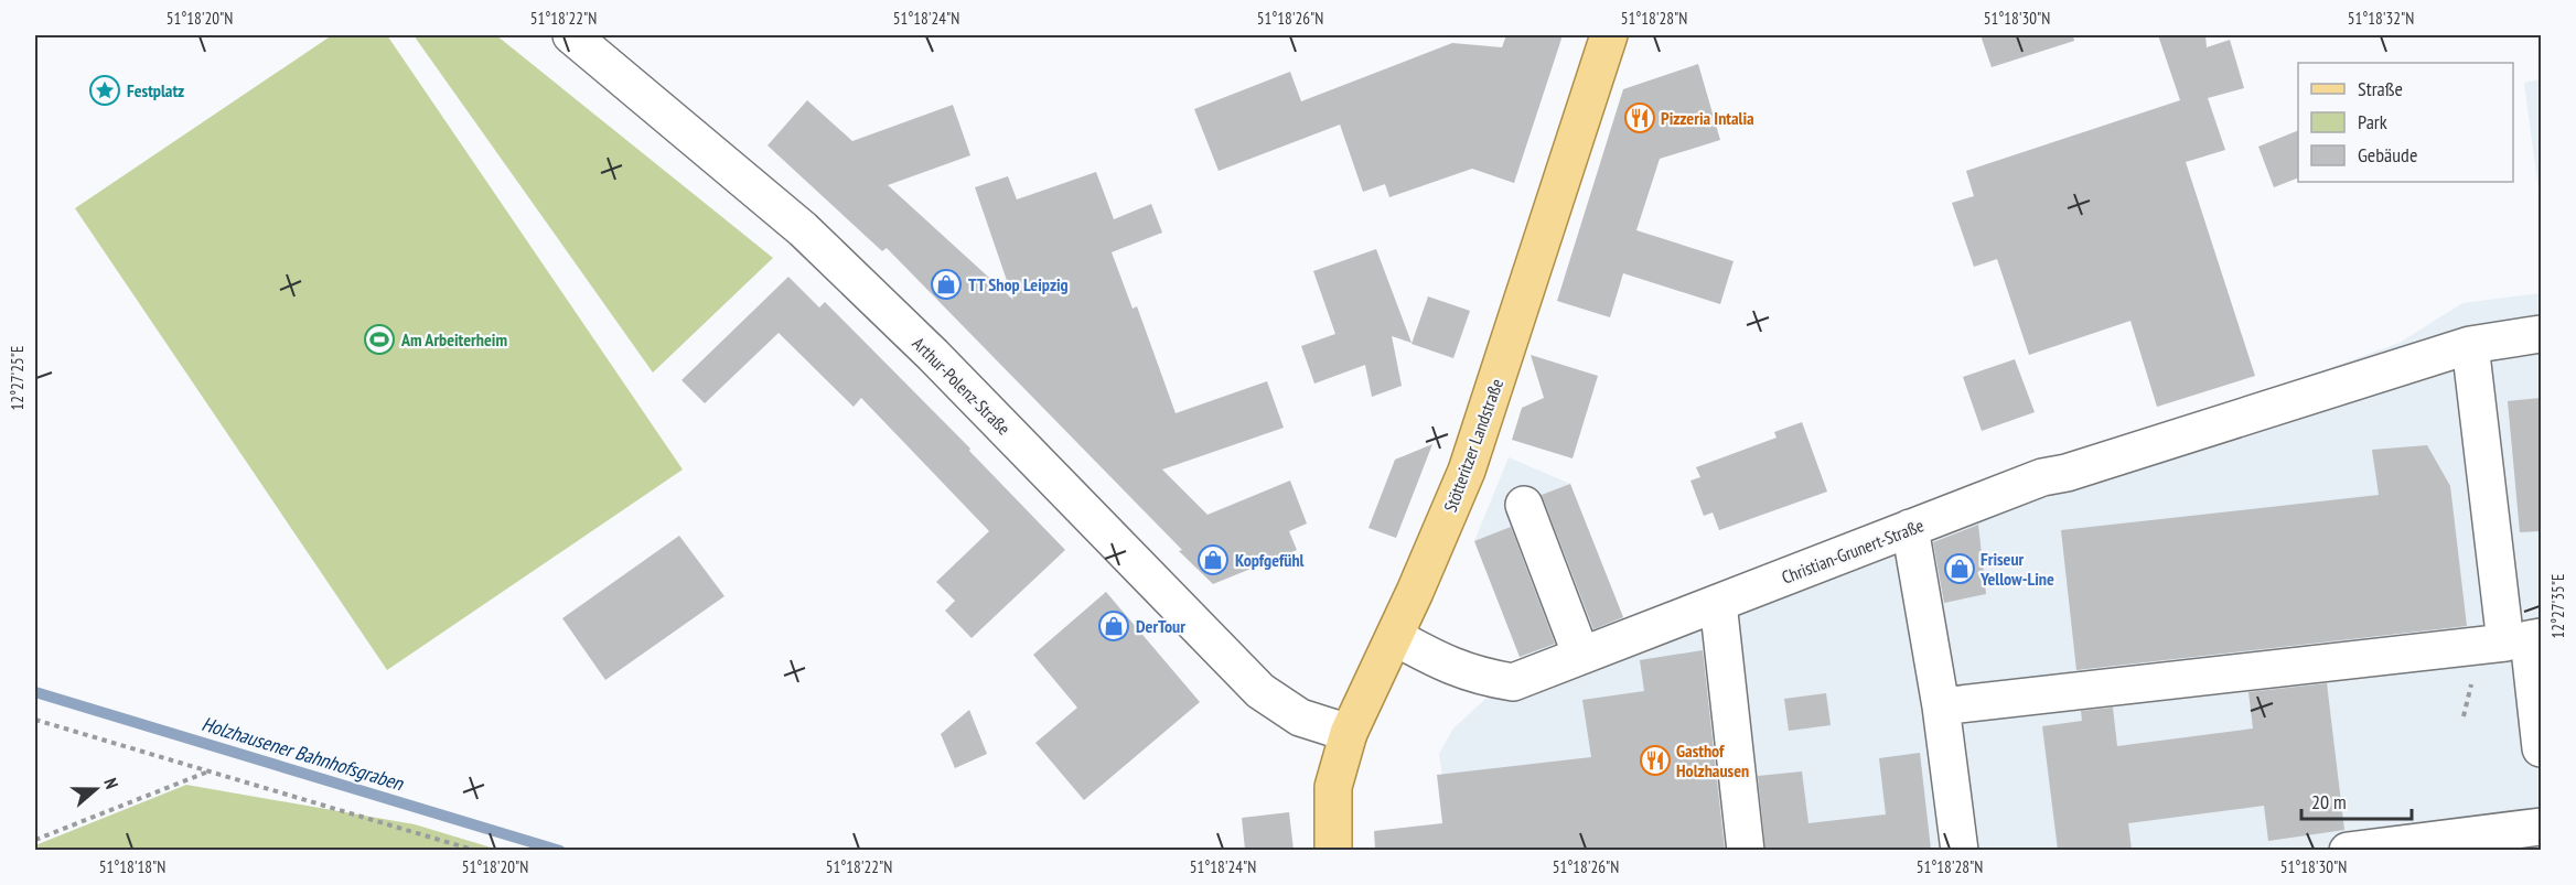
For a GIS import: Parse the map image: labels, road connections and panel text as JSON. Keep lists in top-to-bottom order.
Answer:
{
  "streets": {
    "main road": ["Stötteritzer Landstraße"],
    "street": ["Arthur-Polenz-Straße", "Christian-Grunert-Straße"]
  },
  "crossings": [
    ["Arthur-Polenz-Straße", "Stötteritzer Landstraße"],
    ["Stötteritzer Landstraße", "Christian-Grunert-Straße"]
  ],
  "water": ["Holzhausener Bahnhofsgraben"],
  "places": {
    "place": ["Festplatz"],
    "restaurant": ["Pizzeria Intalia", "Gasthof Holzhausen"],
    "shop": [
      "TT Shop Leipzig",
      "Kopfgefühl",
      "Friseur Yellow-Line",
      "DerTour"
    ],
    "sports": ["Am Arbeiterheim"]
  },
  "legend": ["Straße", "Park", "Gebäude"],
  "scale_bar": "20 m",
  "north": "right",
  "coordinates": [
    "51°18'20\"N",
    "51°18'22\"N",
    "51°18'24\"N",
    "51°18'26\"N",
    "51°18'28\"N",
    "51°18'30\"N",
    "51°18'32\"N",
    "12°27'25\"E",
    "12°27'35\"E",
    "51°18'18\"N"
  ]
}
